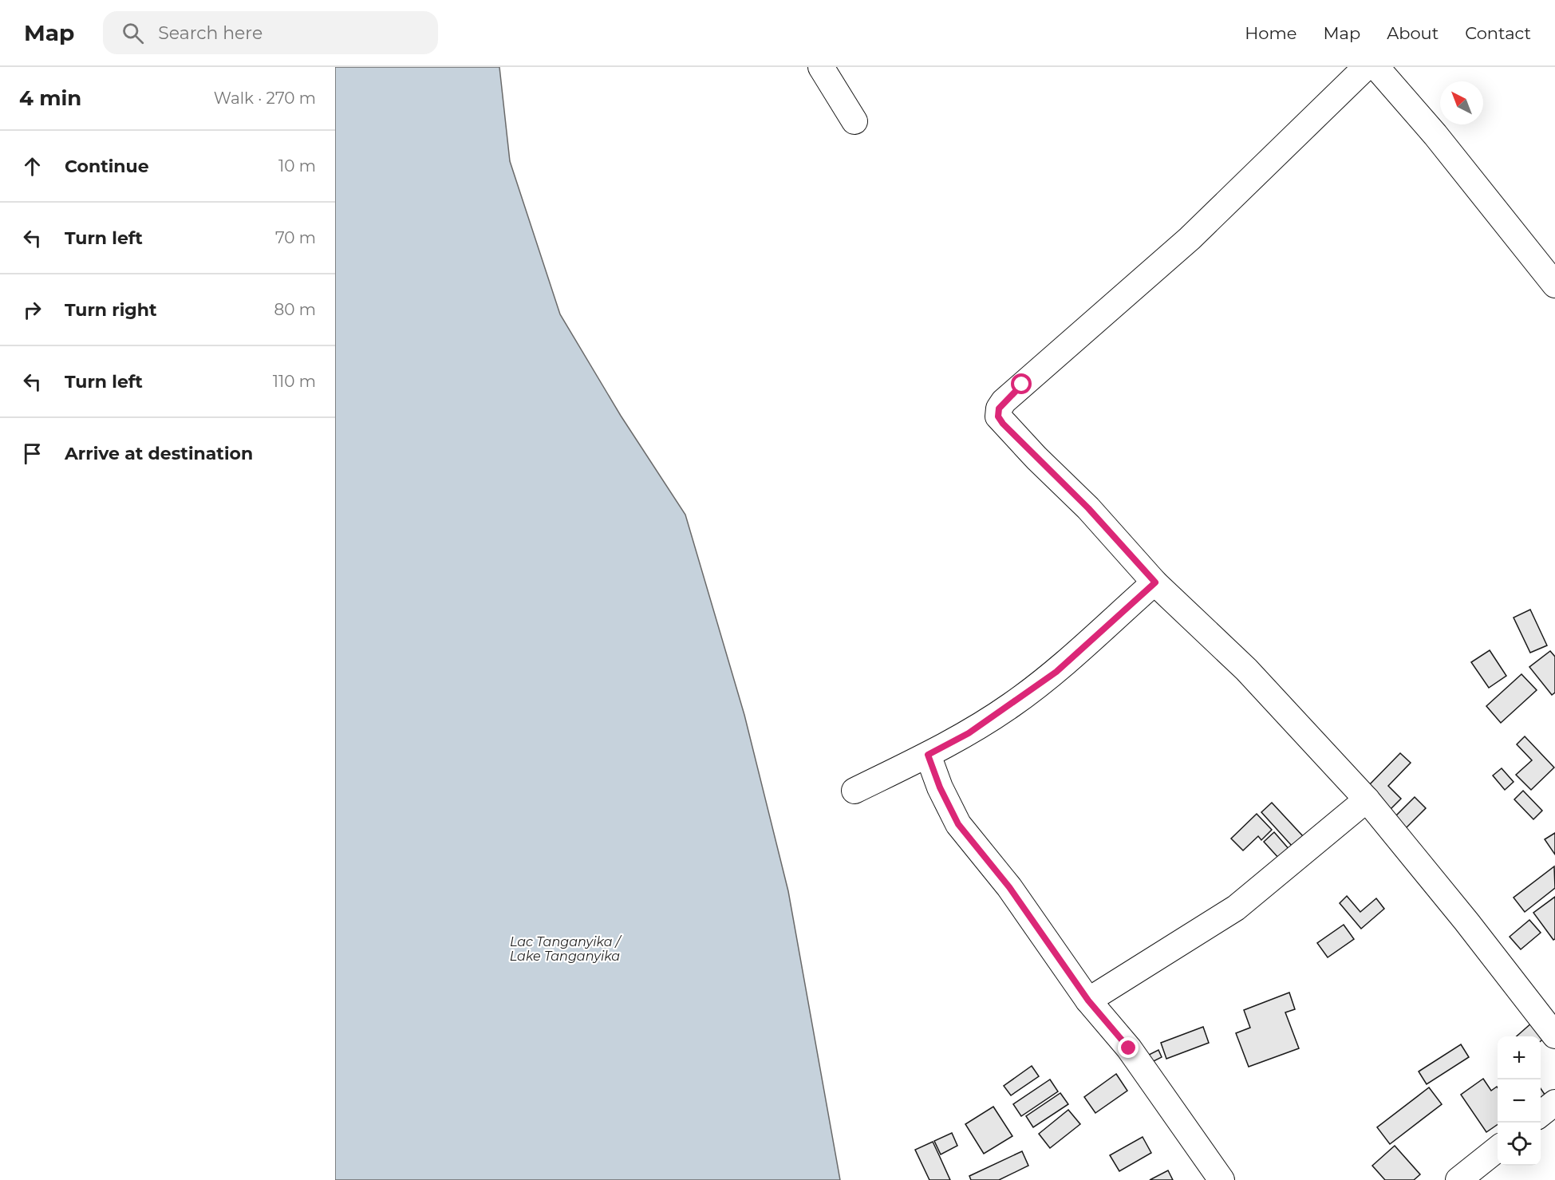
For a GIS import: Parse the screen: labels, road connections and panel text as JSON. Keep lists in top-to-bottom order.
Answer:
{
  "water": ["Lac Tanganyika / Lake Tanganyika"],
  "north": "top left",
  "page": {
    "header": "Map",
    "search": "Search here",
    "nav": [
      "Home",
      "Map",
      "About",
      "Contact"
    ],
    "heading": ["4 min", "Walk · 270 m"],
    "list": [
      ["Continue", "10 m"],
      ["Turn left", "70 m"],
      ["Turn right", "80 m"],
      ["Turn left", "110 m"],
      "Arrive at destination"
    ],
    "map_buttons": ["+", "−"]
  }
}
